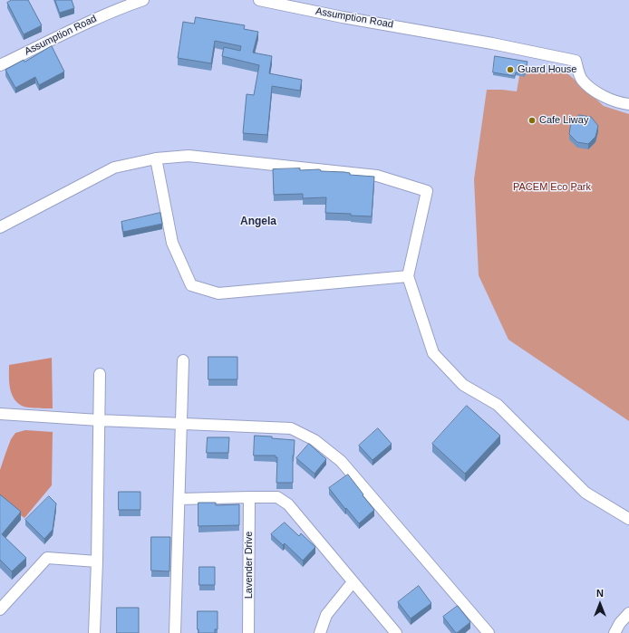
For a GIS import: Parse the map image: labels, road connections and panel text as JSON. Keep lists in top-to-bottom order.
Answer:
{
  "streets": {
    "street": ["Assumption Road", "Lavender Drive"]
  },
  "districts": ["Angela"],
  "parks": ["PACEM Eco Park"],
  "places": ["Guard House", "Cafe Liway"],
  "north": "top"
}
